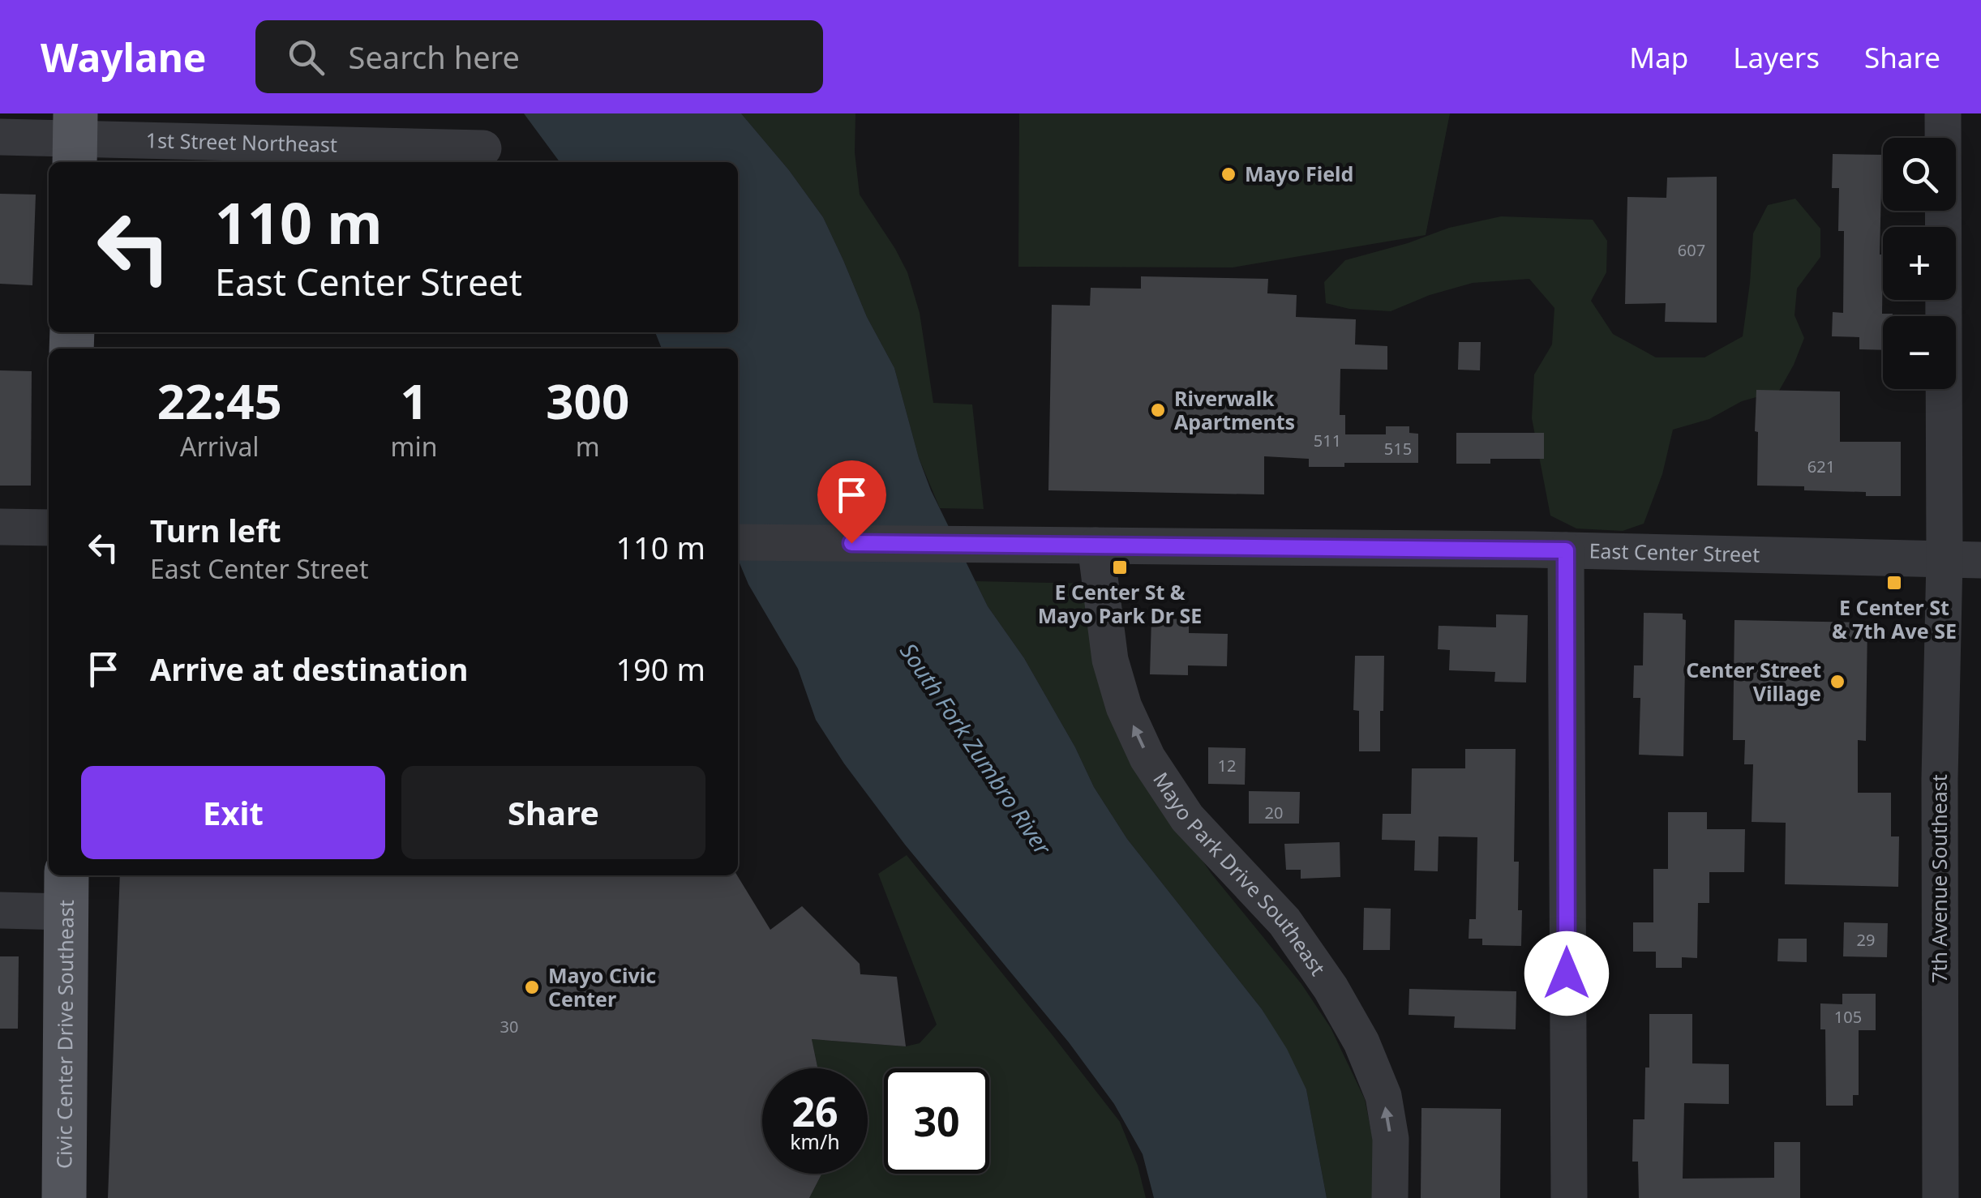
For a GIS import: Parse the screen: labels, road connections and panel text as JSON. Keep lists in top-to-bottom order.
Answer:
{
  "streets": {
    "main road": ["Civic Center Drive Southeast"],
    "street": [
      "1st Street Northeast",
      "East Center Street",
      "Mayo Park Drive Southeast",
      "7th Avenue Southeast"
    ]
  },
  "crossings": [
    ["East Center Street", "Mayo Park Drive Southeast"],
    ["East Center Street", "7th Avenue Southeast"]
  ],
  "water": ["South Fork Zumbro River"],
  "places": {
    "other": [
      "Mayo Field",
      "Riverwalk Apartments",
      "Center Street Village",
      "Mayo Civic Center"
    ],
    "transit": ["E Center St & Mayo Park Dr SE", "E Center St & 7th Ave SE"]
  },
  "house_numbers": [
    "607",
    "511",
    "515",
    "621",
    "12",
    "20",
    "29",
    "105",
    "30"
  ],
  "page": {
    "header": "Waylane",
    "search": "Search here",
    "nav": ["Map", "Layers", "Share"],
    "map_buttons": ["+", "−"],
    "turn": ["110 m", "East Center Street"],
    "eta": [
      "22:45",
      "Arrival",
      "1",
      "min",
      "300",
      "m"
    ],
    "list": [
      {
        "name": "Turn left",
        "note": "East Center Street",
        "value": "110 m"
      },
      {
        "name": "Arrive at destination",
        "value": "190 m"
      }
    ],
    "buttons": ["Exit", "Share"],
    "speed": "26 km/h",
    "limit": "30"
  }
}
